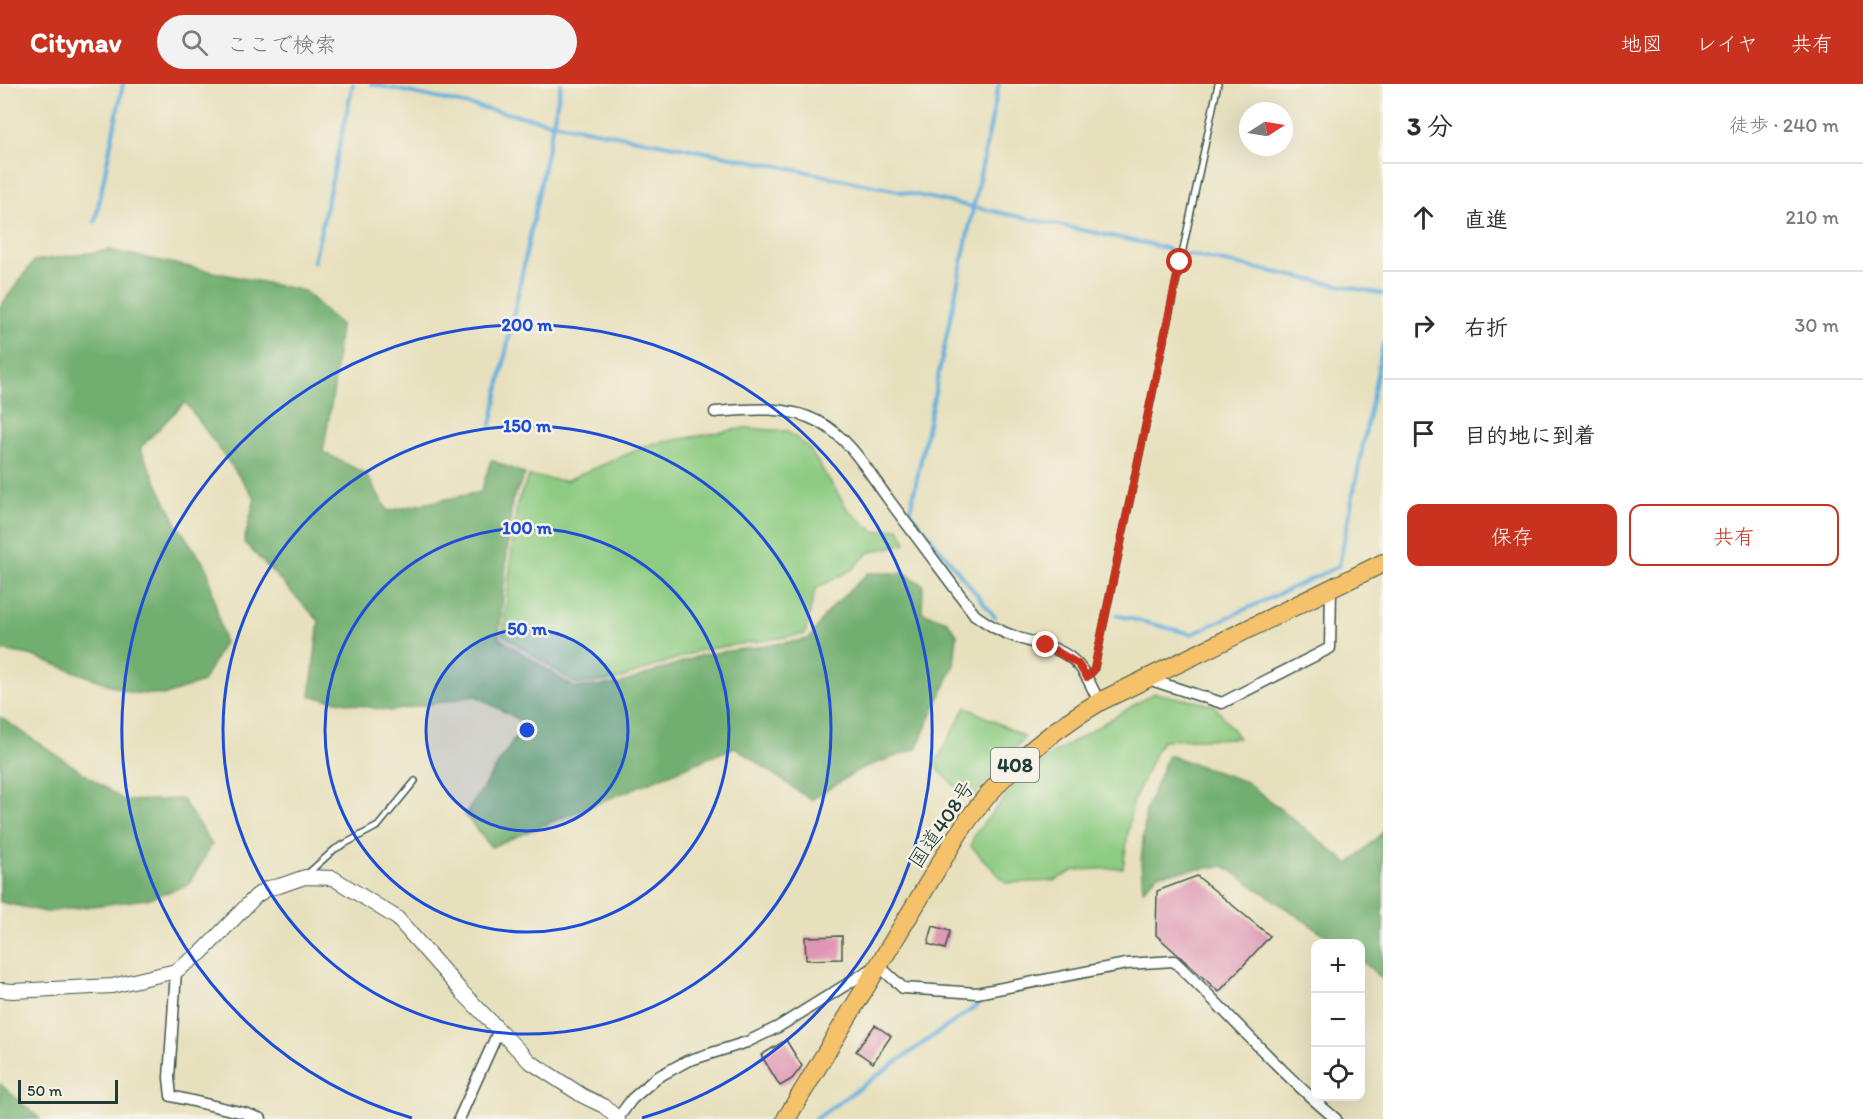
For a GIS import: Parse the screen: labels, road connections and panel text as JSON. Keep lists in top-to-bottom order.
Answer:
{
  "streets": {
    "highway": ["408", "国道408号"]
  },
  "scale_bar": "50 m",
  "north": "right",
  "page": {
    "header": "Citynav",
    "search": "ここで検索",
    "nav": ["地図", "レイヤ", "共有"],
    "heading": ["3 分", "徒歩 · 240 m"],
    "list": [
      ["直進", "210 m"],
      ["右折", "30 m"],
      "目的地に到着"
    ],
    "buttons": ["保存", "共有"],
    "map_buttons": ["+", "−"],
    "scale": "50 m"
  },
  "rings": [
    "200 m",
    "150 m",
    "100 m",
    "50 m"
  ]
}
